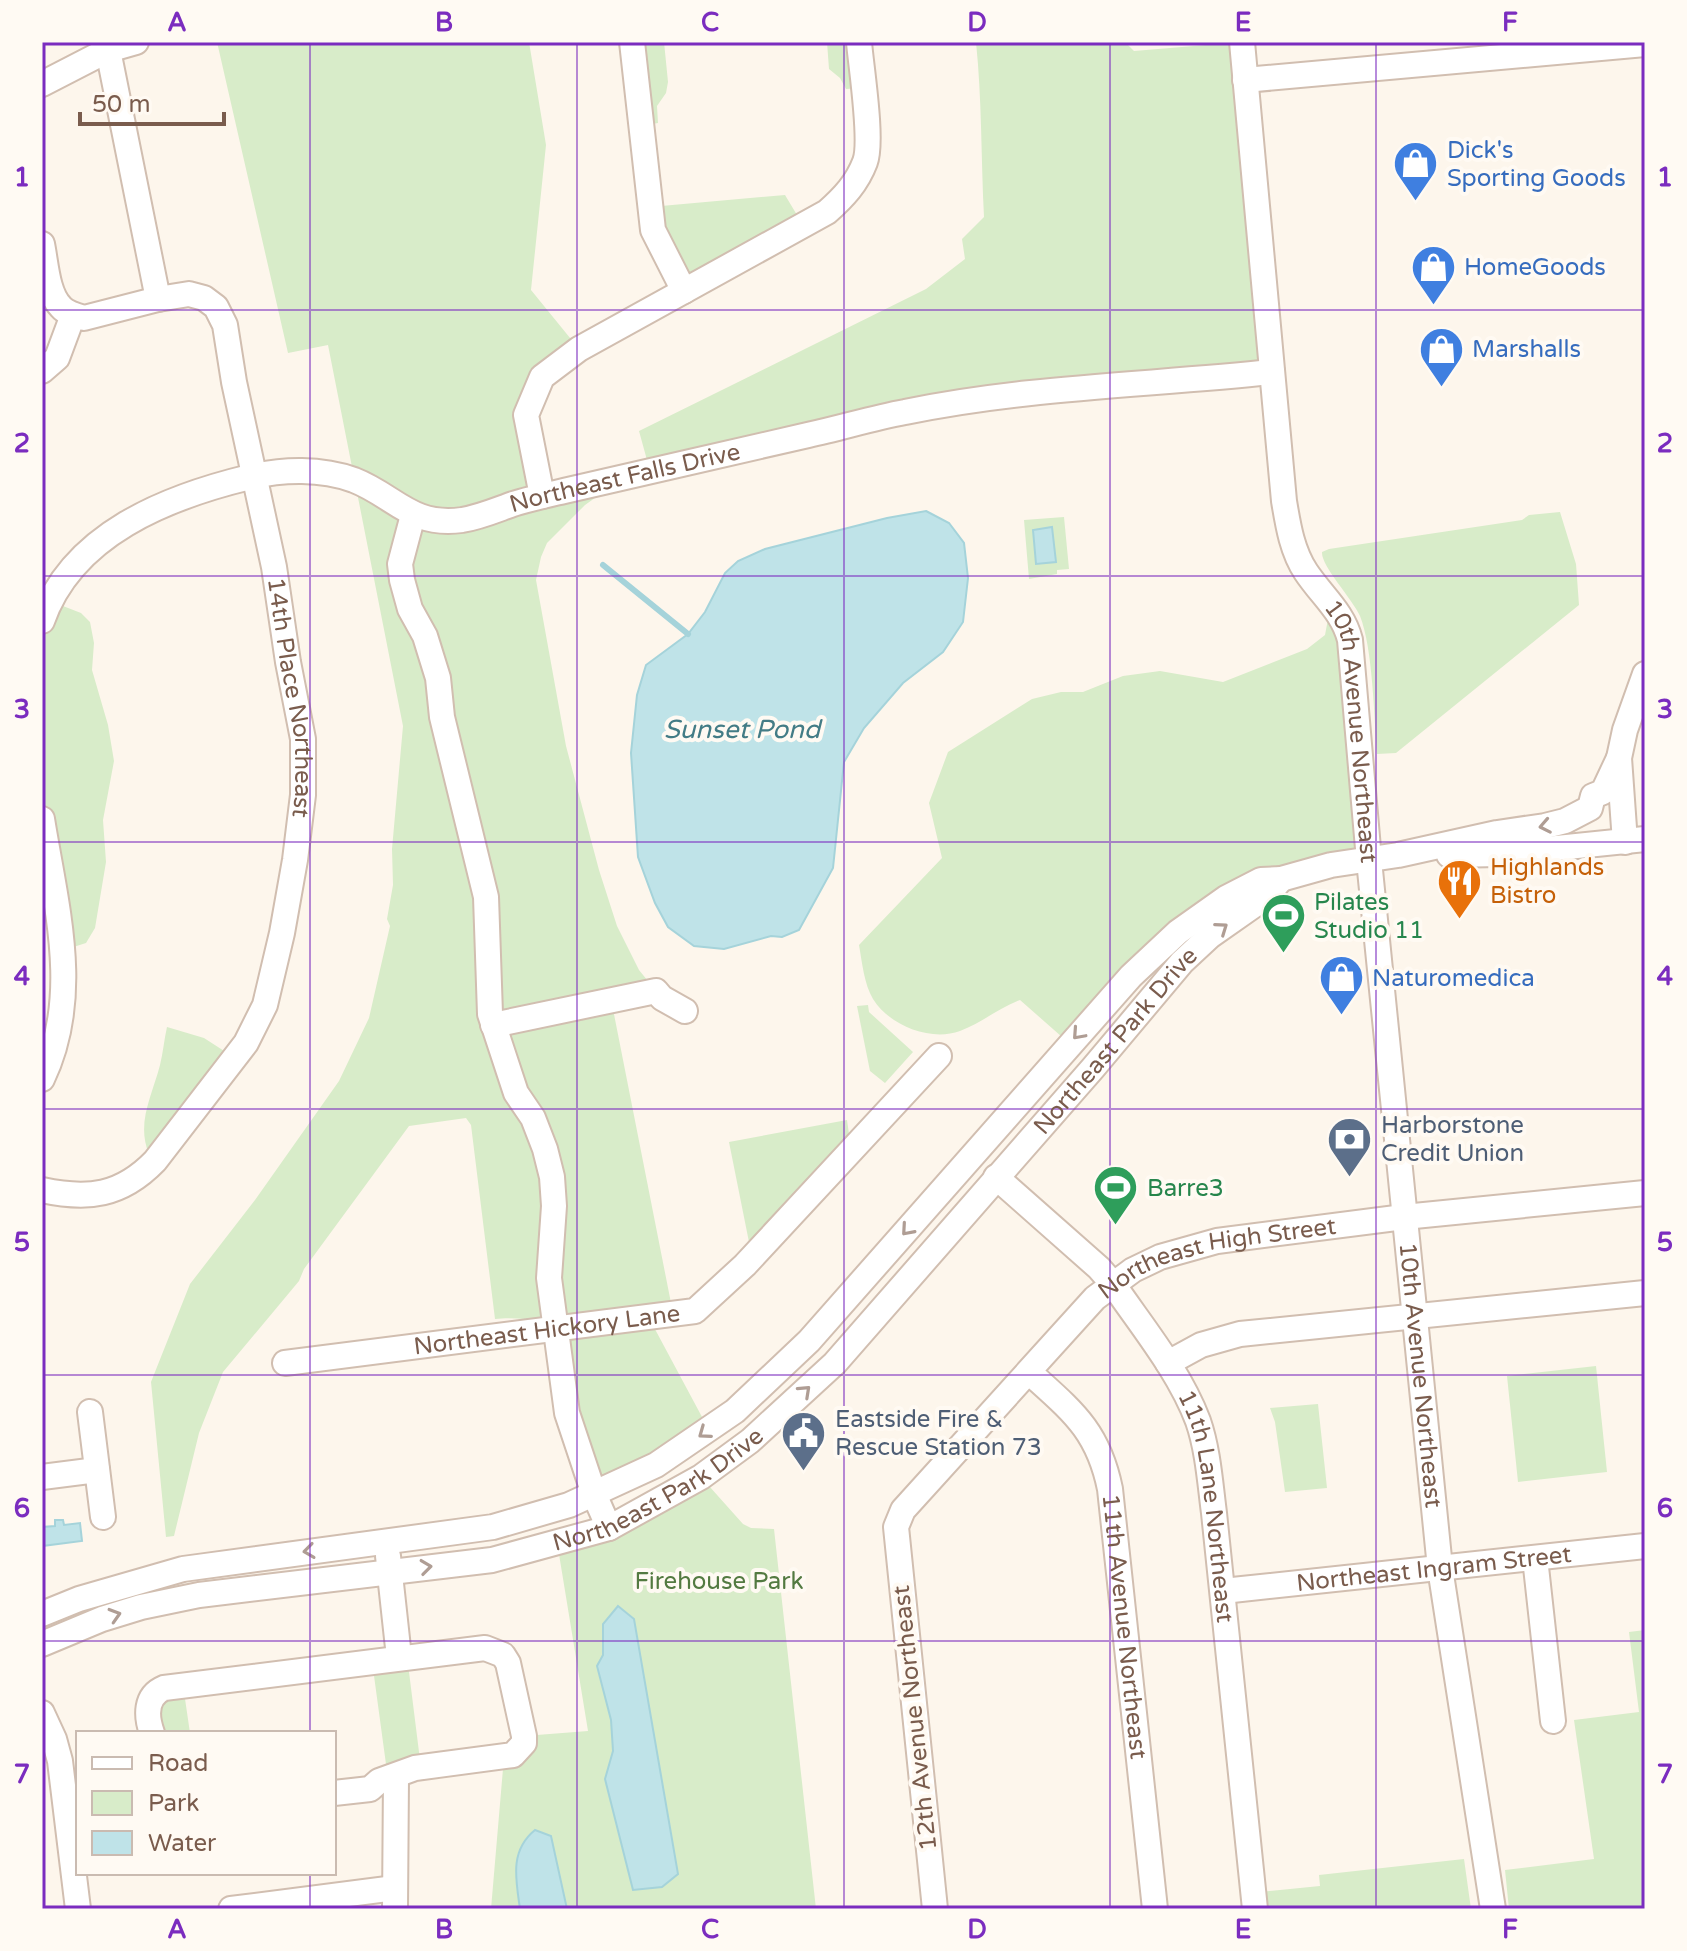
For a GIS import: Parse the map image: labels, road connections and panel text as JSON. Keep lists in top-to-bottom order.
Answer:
{
  "streets": {
    "street": [
      "Northeast Falls Drive",
      "14th Place Northeast",
      "10th Avenue Northeast",
      "Northeast Park Drive",
      "Northeast High Street",
      "Northeast Hickory Lane",
      "11th Lane Northeast",
      "Northeast Ingram Street",
      "11th Avenue Northeast",
      "12th Avenue Northeast"
    ]
  },
  "crossings": [
    ["Northeast Falls Drive", "14th Place Northeast"],
    ["Northeast Falls Drive", "10th Avenue Northeast"],
    ["10th Avenue Northeast", "Northeast Park Drive"],
    ["10th Avenue Northeast", "Northeast High Street"],
    ["10th Avenue Northeast", "Northeast Ingram Street"],
    ["Northeast Park Drive", "11th Lane Northeast"],
    ["Northeast High Street", "11th Lane Northeast"],
    ["Northeast High Street", "11th Avenue Northeast"],
    ["Northeast High Street", "12th Avenue Northeast"],
    ["11th Lane Northeast", "Northeast Ingram Street"]
  ],
  "water": ["Sunset Pond"],
  "parks": ["Firehouse Park"],
  "places": {
    "shop": [
      "Dick's Sporting Goods",
      "HomeGoods",
      "Marshalls",
      "Naturomedica"
    ],
    "restaurant": ["Highlands Bistro"],
    "sports": ["Pilates Studio 11", "Barre3"],
    "bank": ["Harborstone Credit Union"],
    "public building": ["Eastside Fire & Rescue Station 73"]
  },
  "legend": ["Road", "Park", "Water"],
  "scale_bar": "50 m",
  "grid": {
    "columns": [
      "A",
      "B",
      "C",
      "D",
      "E",
      "F"
    ],
    "rows": [
      "1",
      "2",
      "3",
      "4",
      "5",
      "6",
      "7"
    ]
  }
}
